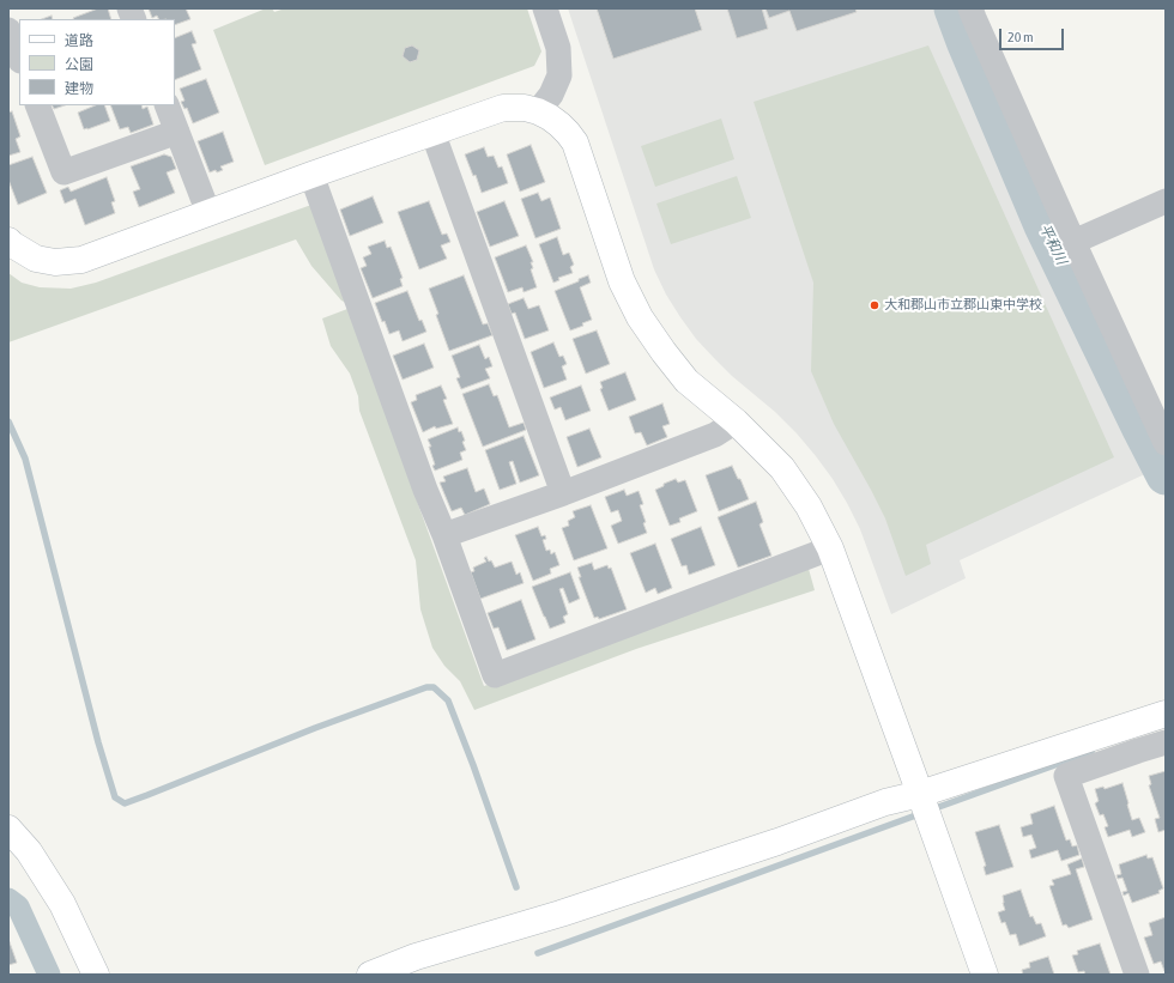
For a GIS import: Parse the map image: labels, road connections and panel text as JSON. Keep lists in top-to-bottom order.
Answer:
{
  "water": ["平和川"],
  "places": ["大和郡山市立郡山東中学校"],
  "legend": ["道路", "公園", "建物"],
  "scale_bar": "20 m"
}
